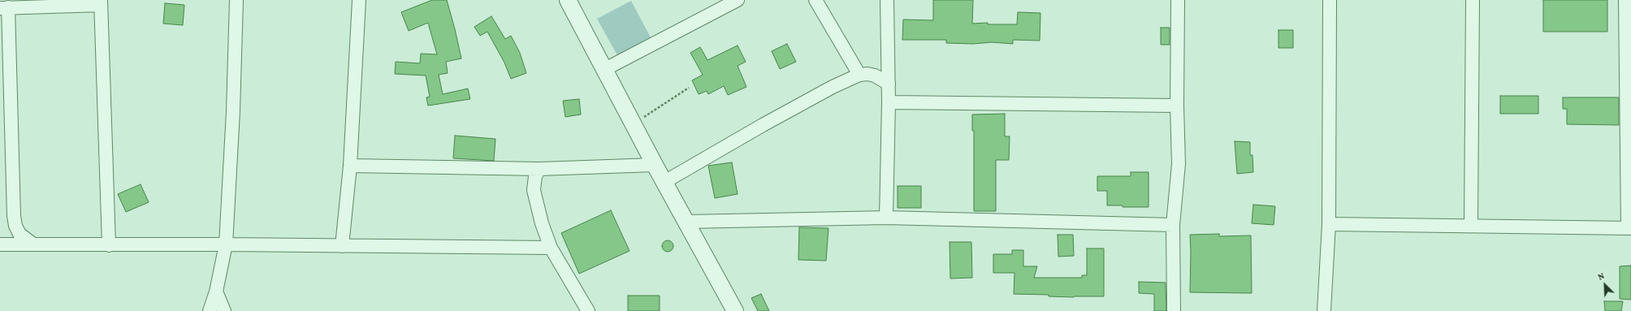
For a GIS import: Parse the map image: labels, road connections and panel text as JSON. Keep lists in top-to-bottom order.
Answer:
{
  "north": "top left"
}
